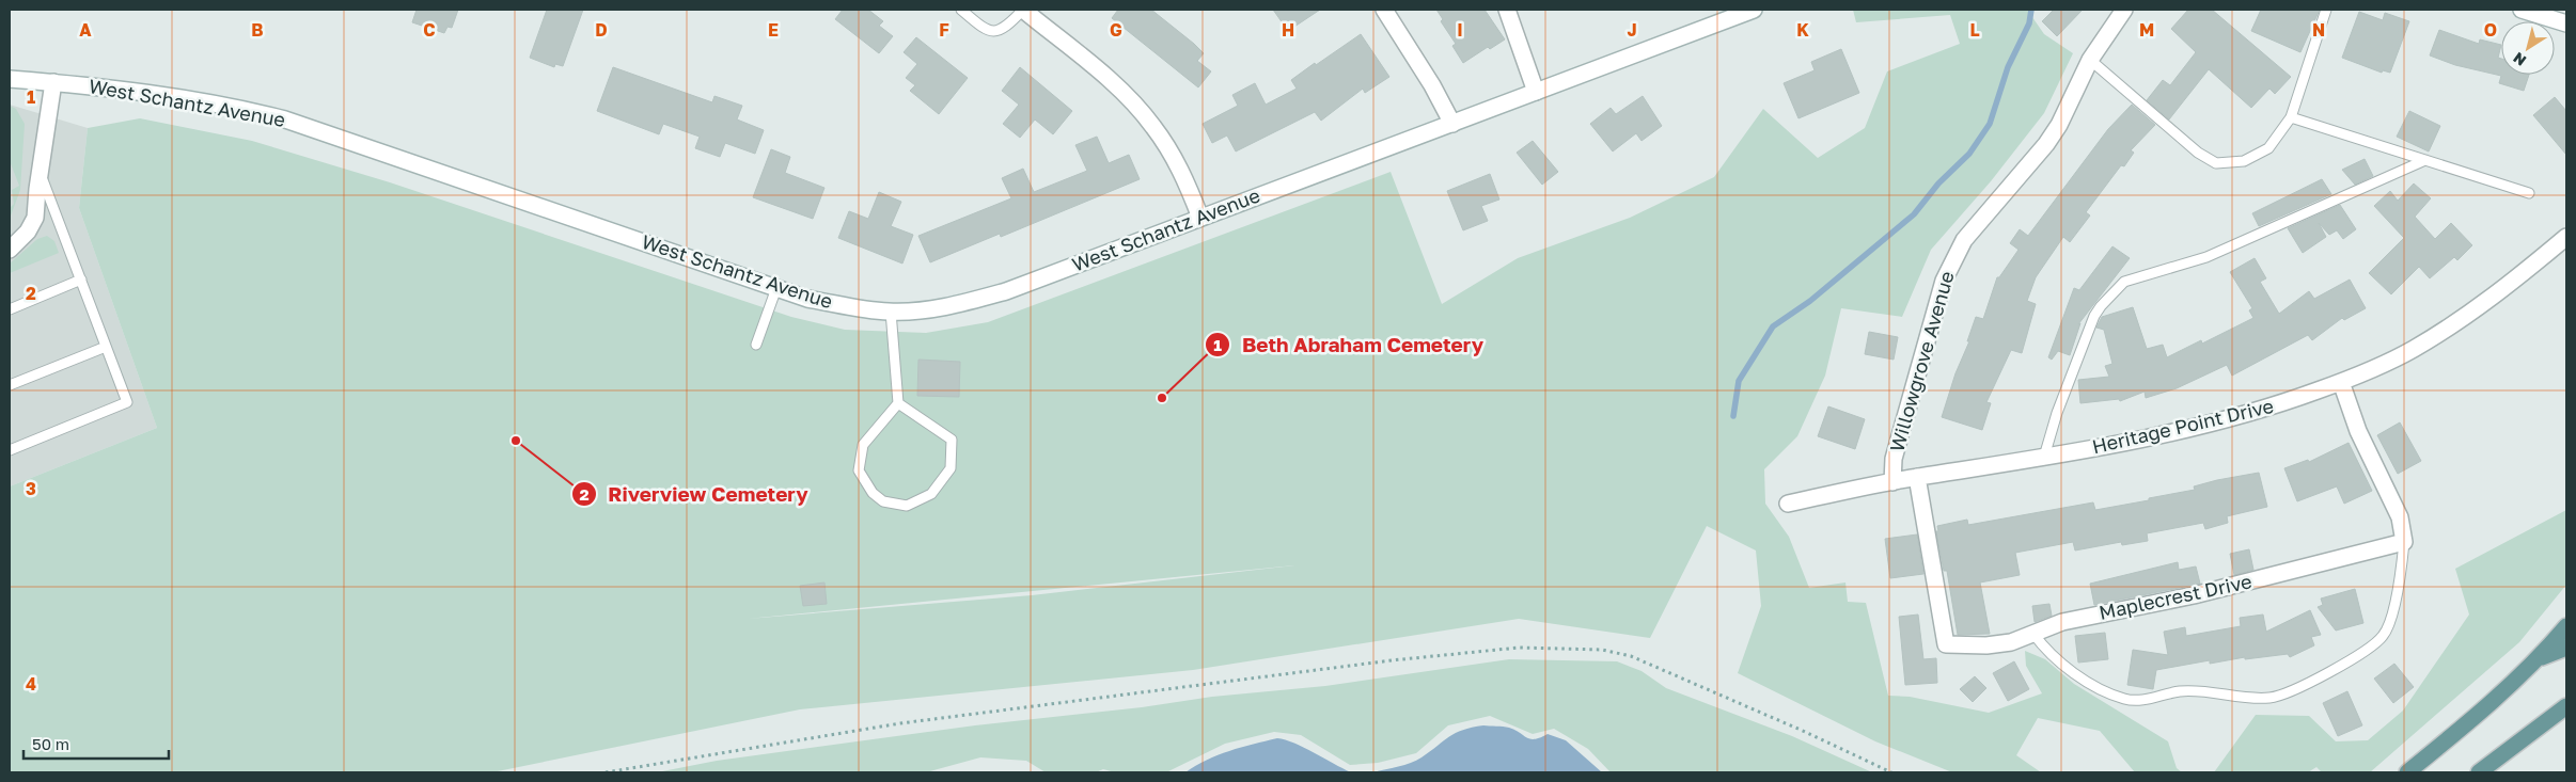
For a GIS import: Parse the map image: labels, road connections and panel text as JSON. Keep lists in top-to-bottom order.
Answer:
{
  "streets": {
    "street": [
      "West Schantz Avenue",
      "Willowgrove Avenue",
      "Heritage Point Drive",
      "Maplecrest Drive"
    ]
  },
  "crossings": [
    ["Willowgrove Avenue", "Heritage Point Drive"],
    ["Heritage Point Drive", "Maplecrest Drive"]
  ],
  "places": ["Beth Abraham Cemetery", "Riverview Cemetery"],
  "scale_bar": "50 m",
  "north": "bottom left",
  "grid": {
    "columns": [
      "A",
      "B",
      "C",
      "D",
      "E",
      "F",
      "G",
      "H",
      "I",
      "J",
      "K",
      "L",
      "M",
      "N",
      "O"
    ],
    "rows": [
      "1",
      "2",
      "3",
      "4"
    ]
  }
}
